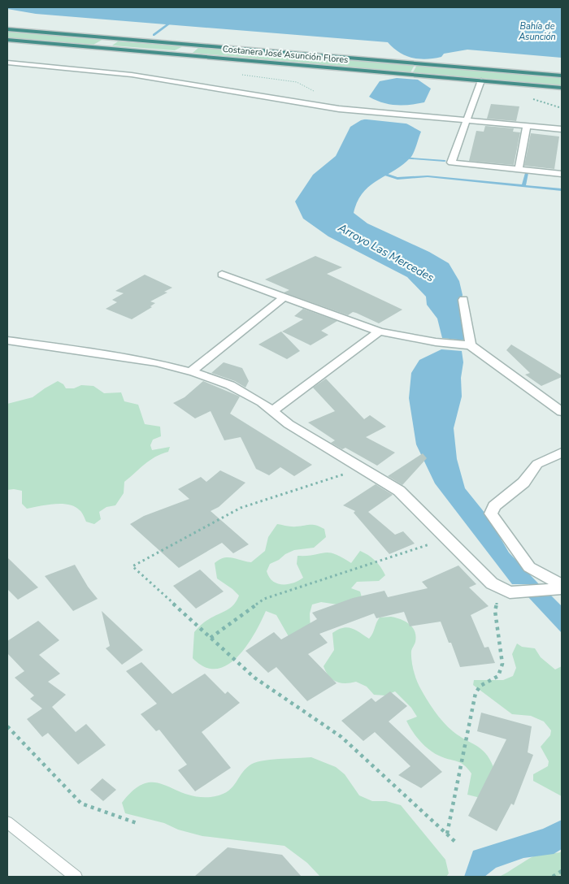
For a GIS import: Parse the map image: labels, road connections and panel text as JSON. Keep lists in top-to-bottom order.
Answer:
{
  "streets": {
    "highway": ["Costanera José Asunción Flores"]
  },
  "water": ["Bahía de Asunción", "Arroyo Las Mercedes"]
}
